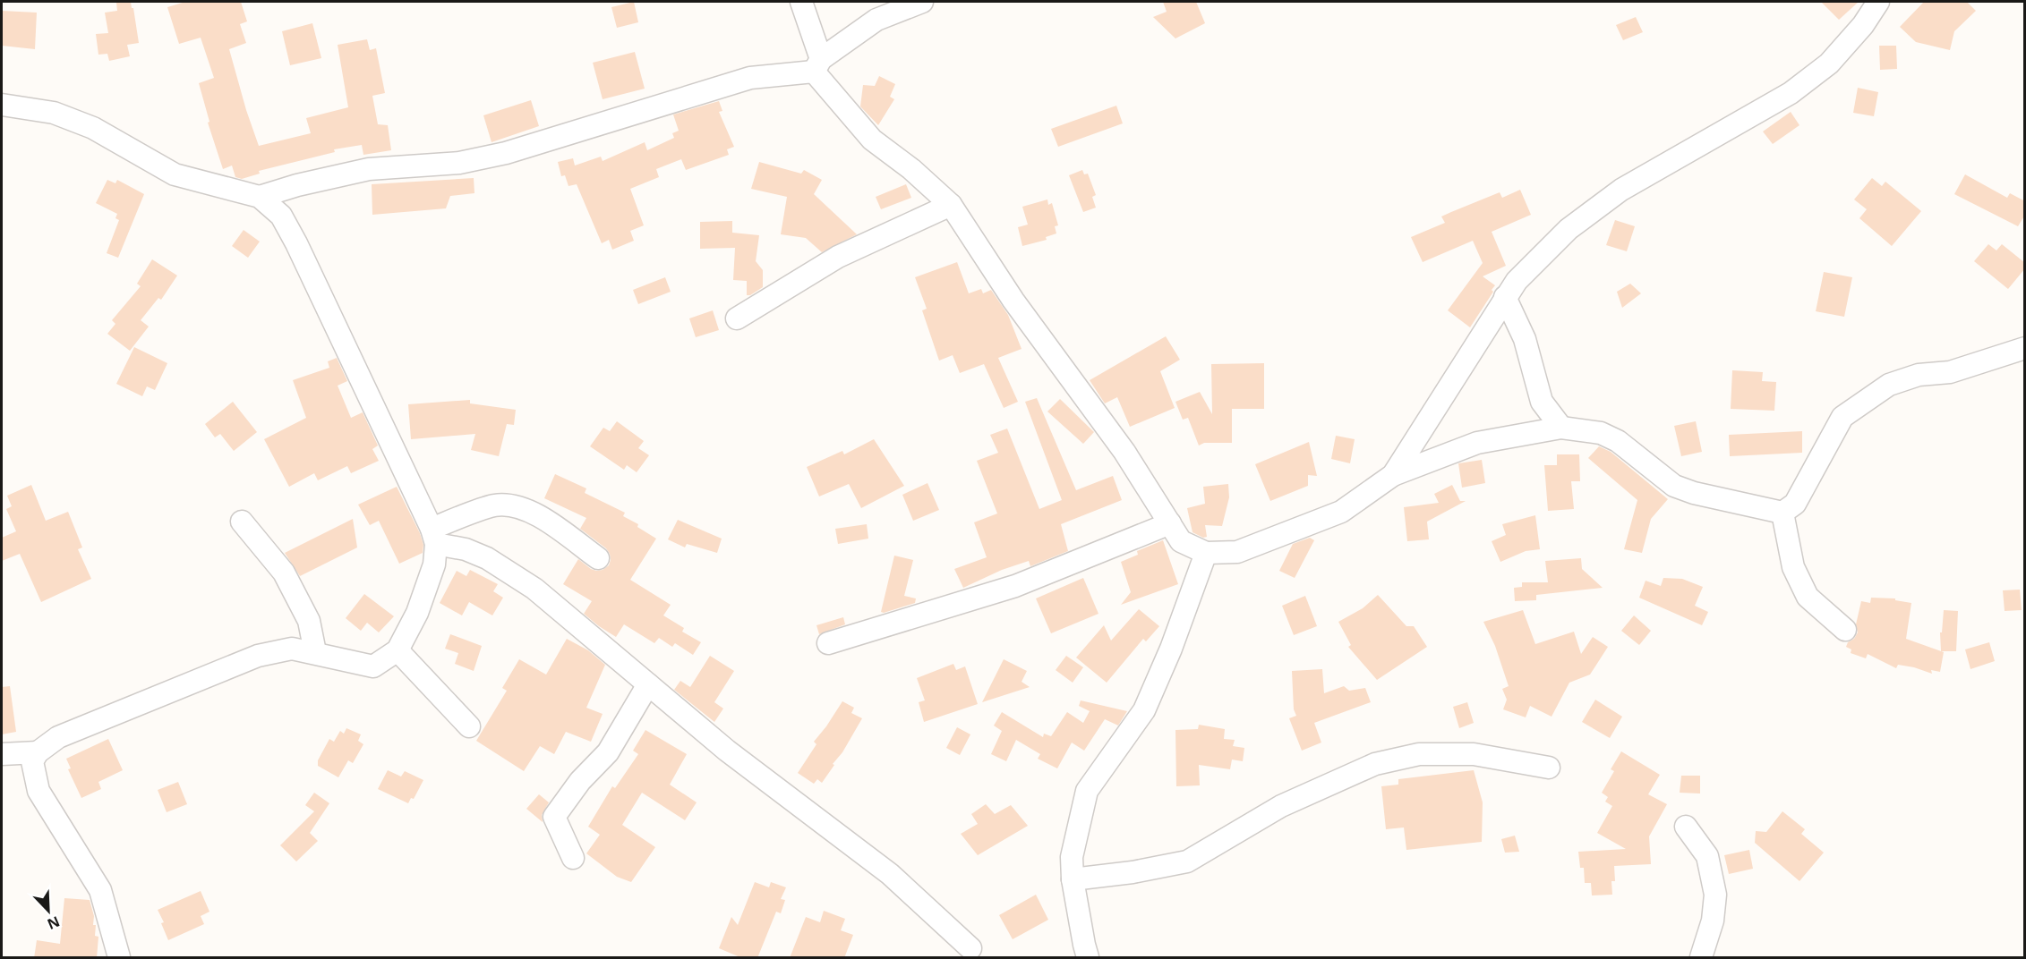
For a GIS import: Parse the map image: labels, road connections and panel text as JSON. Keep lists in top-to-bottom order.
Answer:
{
  "north": "bottom right"
}
